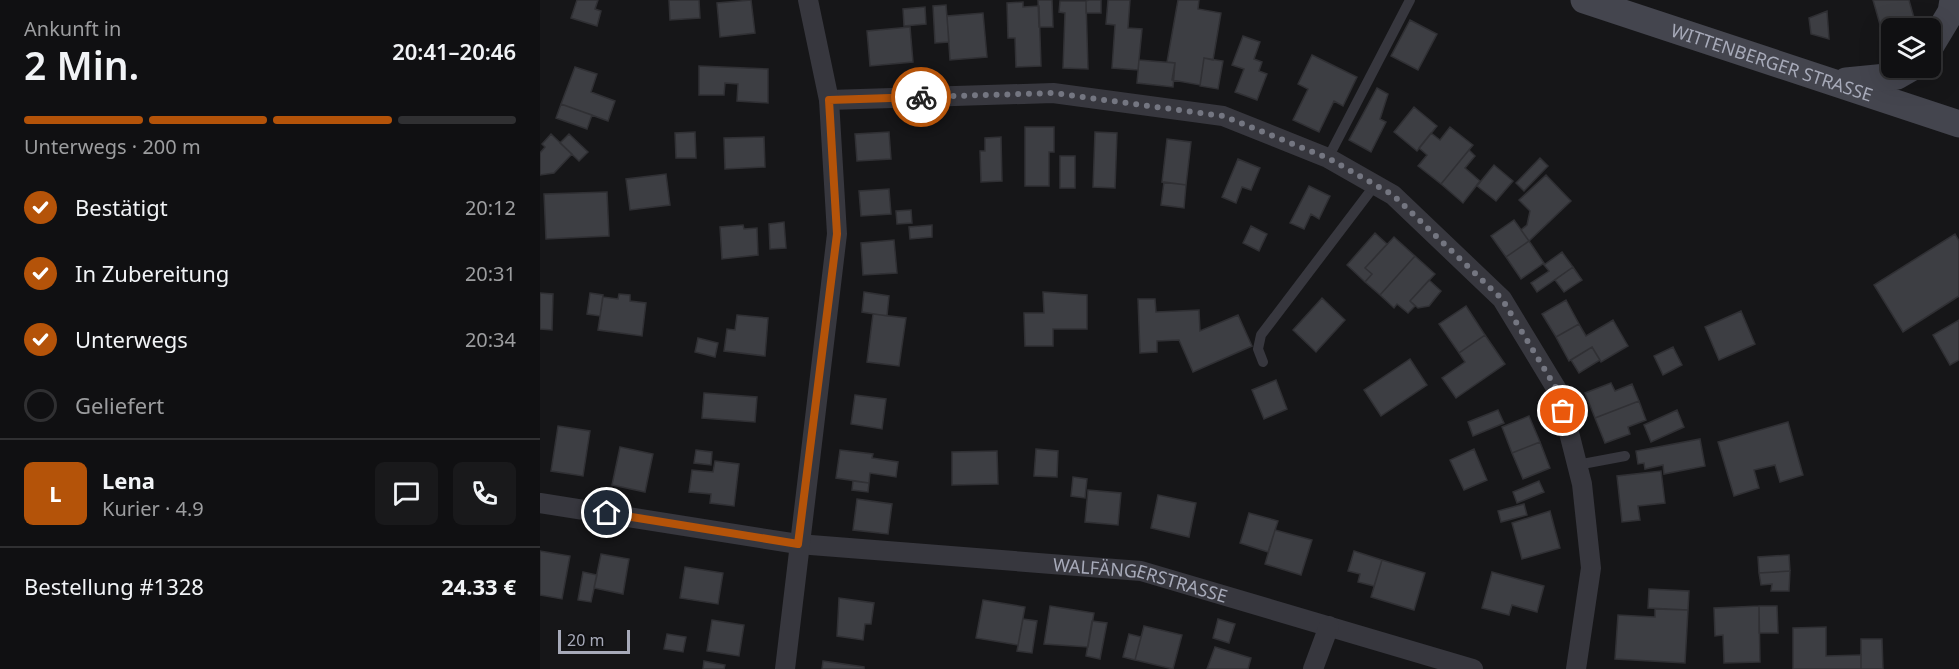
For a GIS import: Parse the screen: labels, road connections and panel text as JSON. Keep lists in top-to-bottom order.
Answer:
{
  "streets": {
    "main road": ["WITTENBERGER STRASSE"],
    "street": ["WALFÄNGERSTRASSE"]
  },
  "scale_bar": "20 m",
  "page": {
    "heading": ["2 Min.", "Ankunft in", "20:41–20:46"],
    "panel": [
      "Lena",
      "Kurier · 4.9",
      "Bestellung #1328",
      "24.33 €"
    ],
    "bar": "Unterwegs · 200 m",
    "list": [
      ["Bestätigt", "20:12"],
      ["In Zubereitung", "20:31"],
      ["Unterwegs", "20:34"],
      "Geliefert"
    ],
    "round": "L",
    "scale": "20 m"
  }
}
